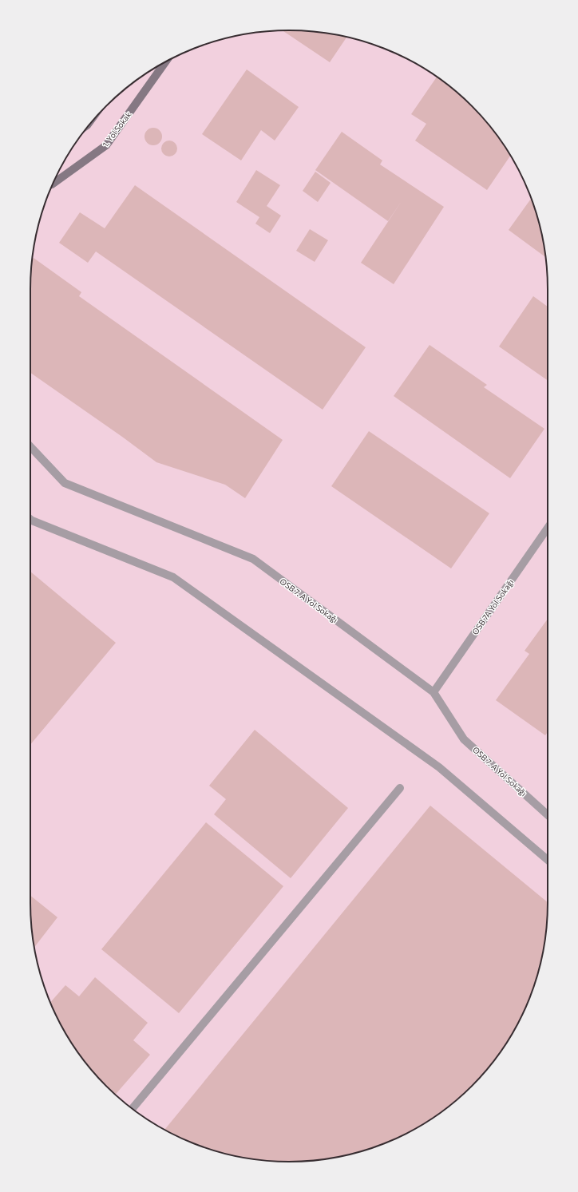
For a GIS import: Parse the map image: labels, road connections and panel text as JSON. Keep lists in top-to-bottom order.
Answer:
{
  "streets": {
    "street": ["1. Yol Sokak", "OSB 7. A Yol Sokağı", "OSB 7A Yol Sokağı"]
  },
  "crossings": [
    ["OSB 7. A Yol Sokağı", "OSB 7A Yol Sokağı"]
  ]
}
